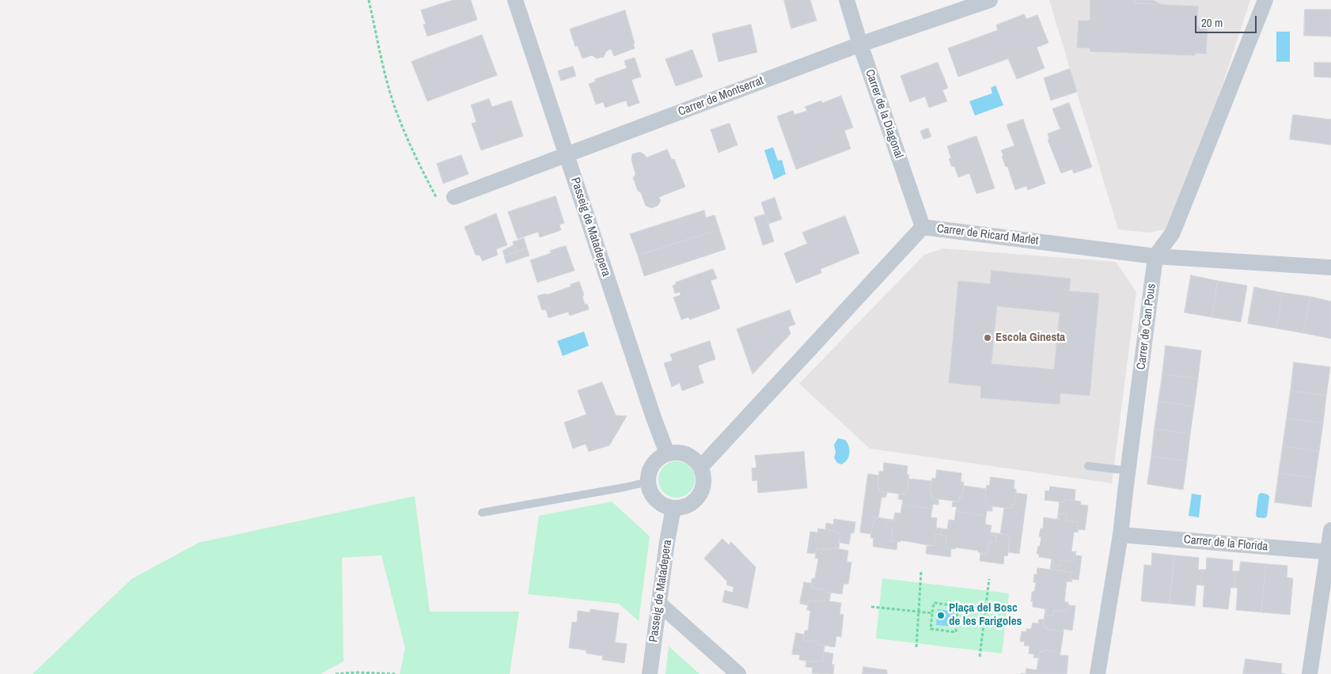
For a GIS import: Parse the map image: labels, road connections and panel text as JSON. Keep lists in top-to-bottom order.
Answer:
{
  "streets": {
    "street": [
      "Carrer de Montserrat",
      "Carrer de la Diagonal",
      "Passeig de Matadepera",
      "Carrer de Ricard Marlet",
      "Carrer de Can Pous",
      "Carrer de la Florida"
    ]
  },
  "crossings": [
    ["Carrer de Montserrat", "Carrer de la Diagonal"],
    ["Carrer de Montserrat", "Passeig de Matadepera"],
    ["Carrer de la Diagonal", "Carrer de Ricard Marlet"],
    ["Passeig de Matadepera", "Carrer de Ricard Marlet"],
    ["Carrer de Ricard Marlet", "Carrer de Can Pous"],
    ["Carrer de Can Pous", "Carrer de la Florida"]
  ],
  "places": ["Escola Ginesta", "Plaça del Bosc de les Farigoles"],
  "scale_bar": "20 m"
}
